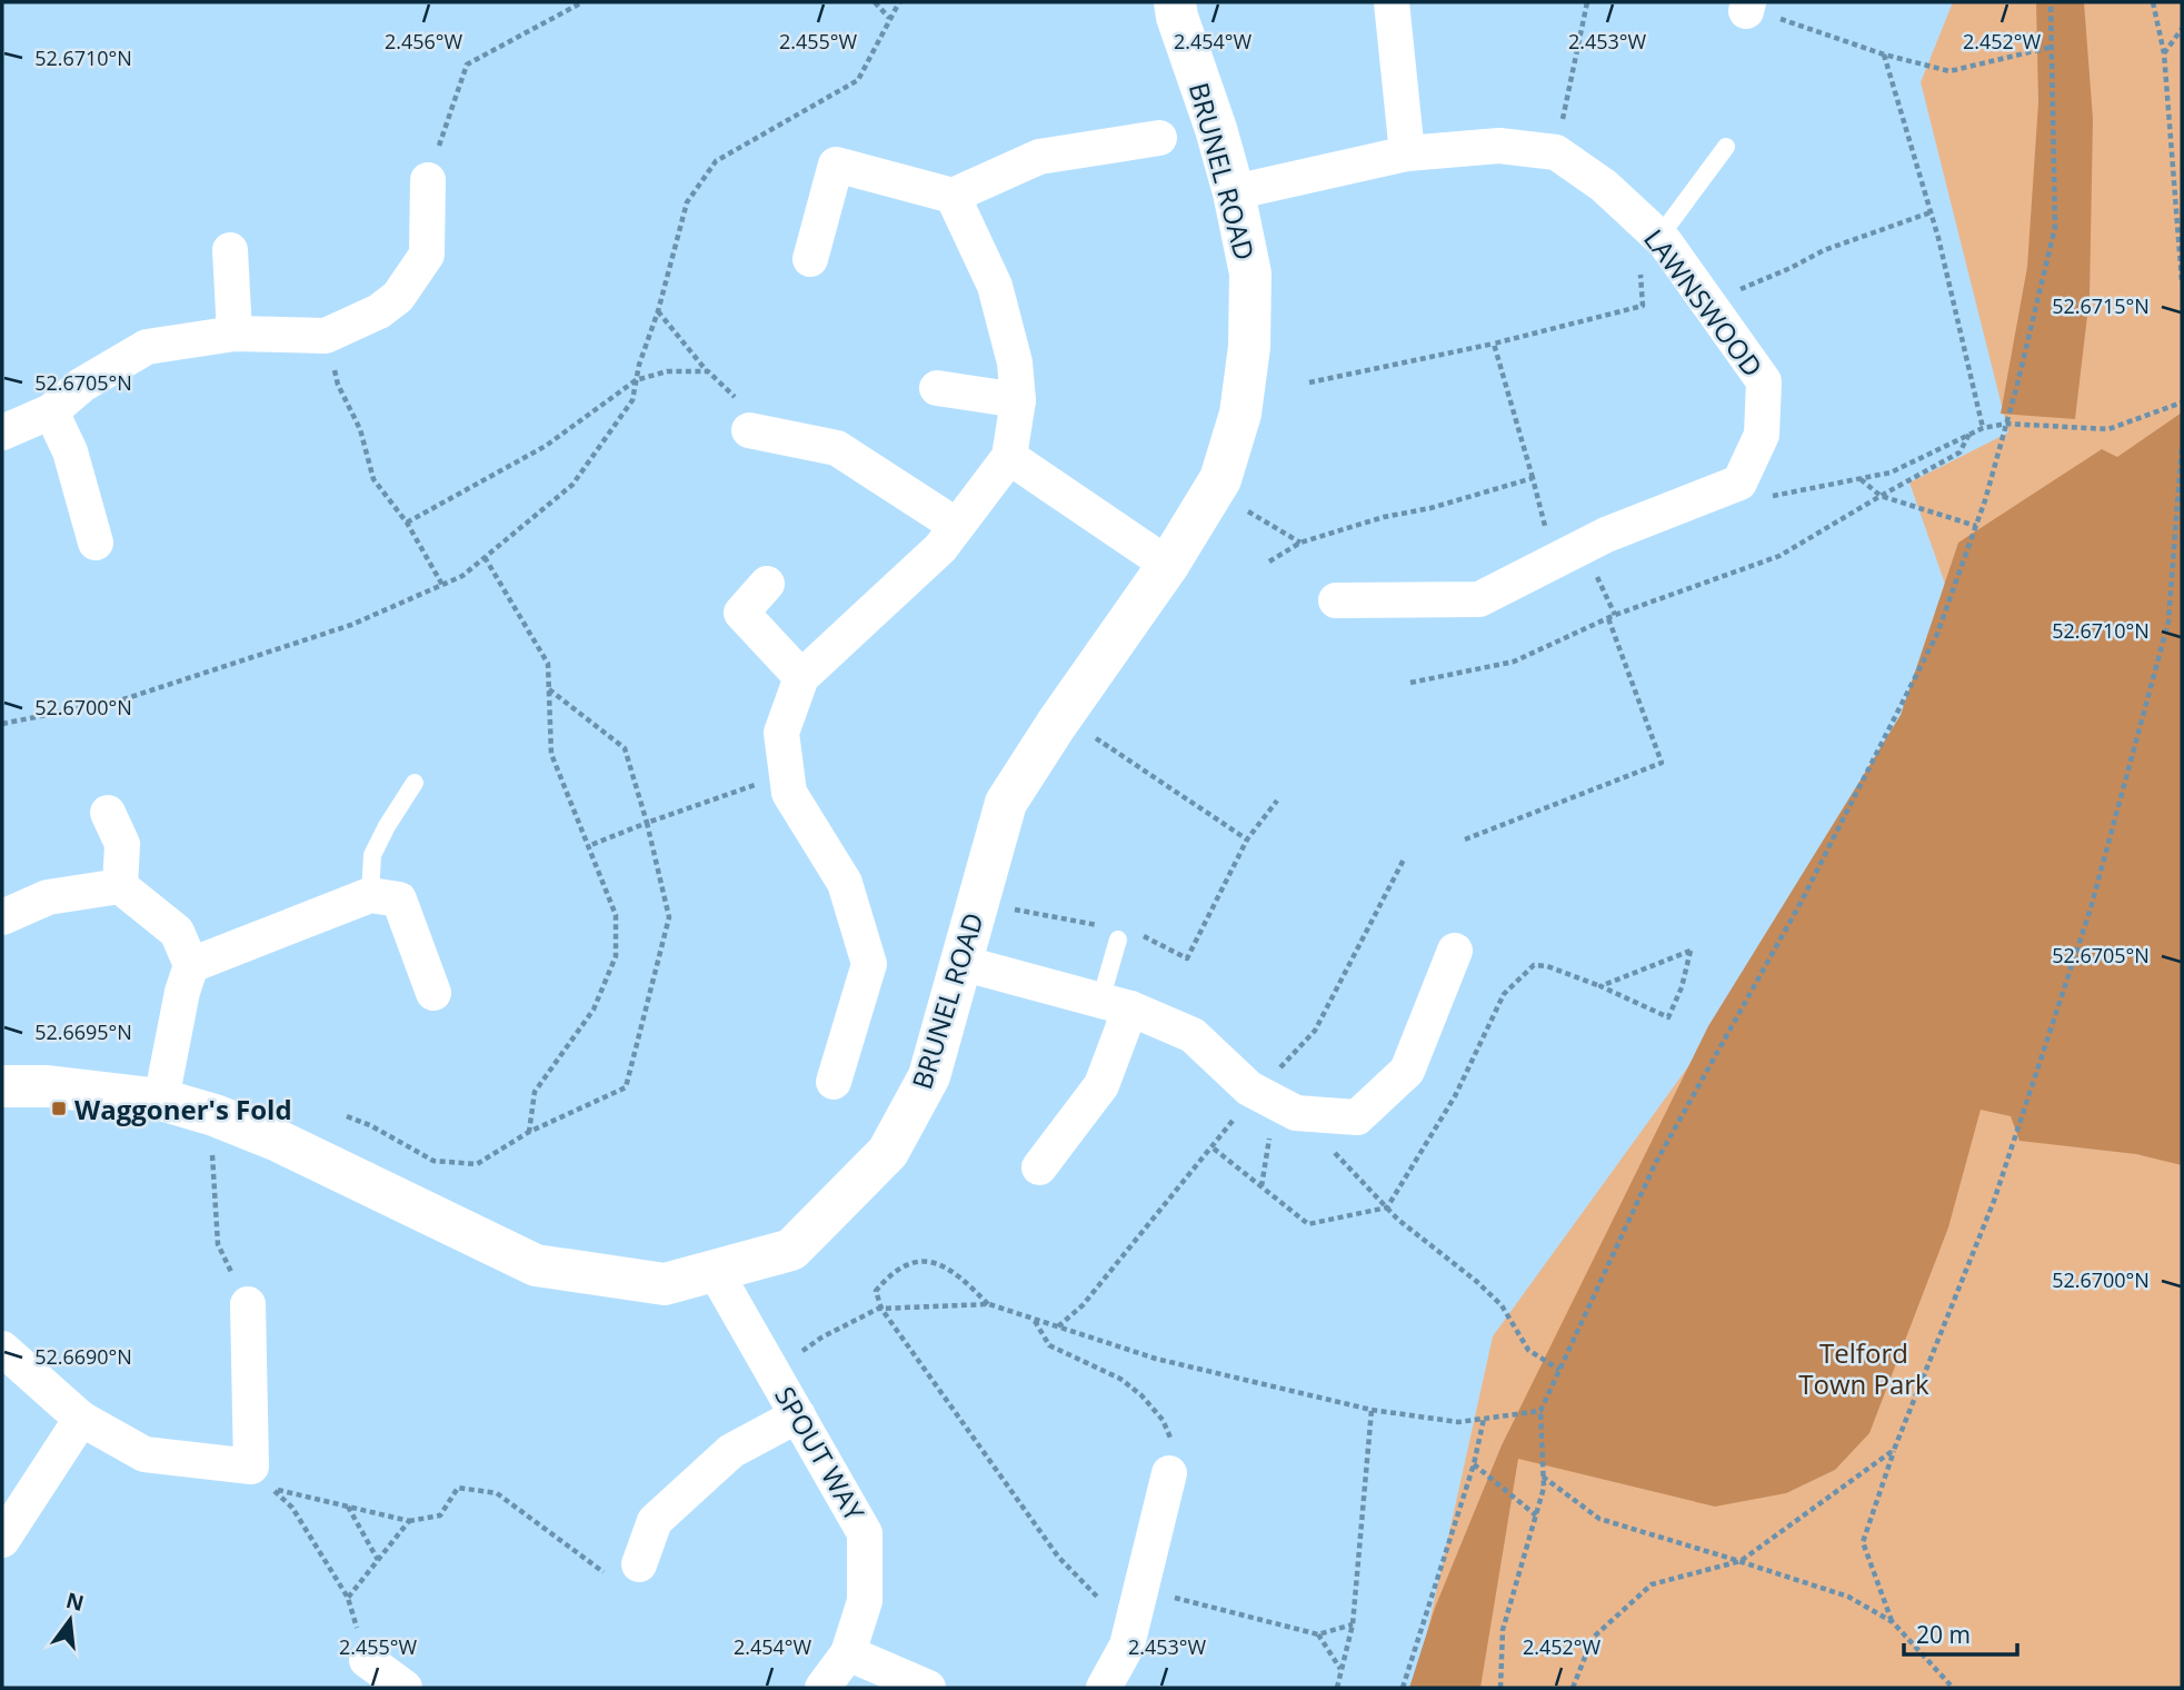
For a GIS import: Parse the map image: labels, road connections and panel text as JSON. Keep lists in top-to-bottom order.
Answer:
{
  "streets": {
    "street": ["BRUNEL ROAD", "LAWNSWOOD", "SPOUT WAY"]
  },
  "crossings": [
    ["BRUNEL ROAD", "SPOUT WAY"]
  ],
  "parks": ["Telford Town Park"],
  "places": {
    "transit": ["Waggoner's Fold"]
  },
  "scale_bar": "20 m",
  "north": "top",
  "coordinates": [
    "2.456°W",
    "2.455°W",
    "2.454°W",
    "2.453°W",
    "2.452°W",
    "52.6710°N",
    "52.6715°N",
    "52.6705°N",
    "52.6700°N",
    "52.6695°N",
    "52.6690°N"
  ]
}
